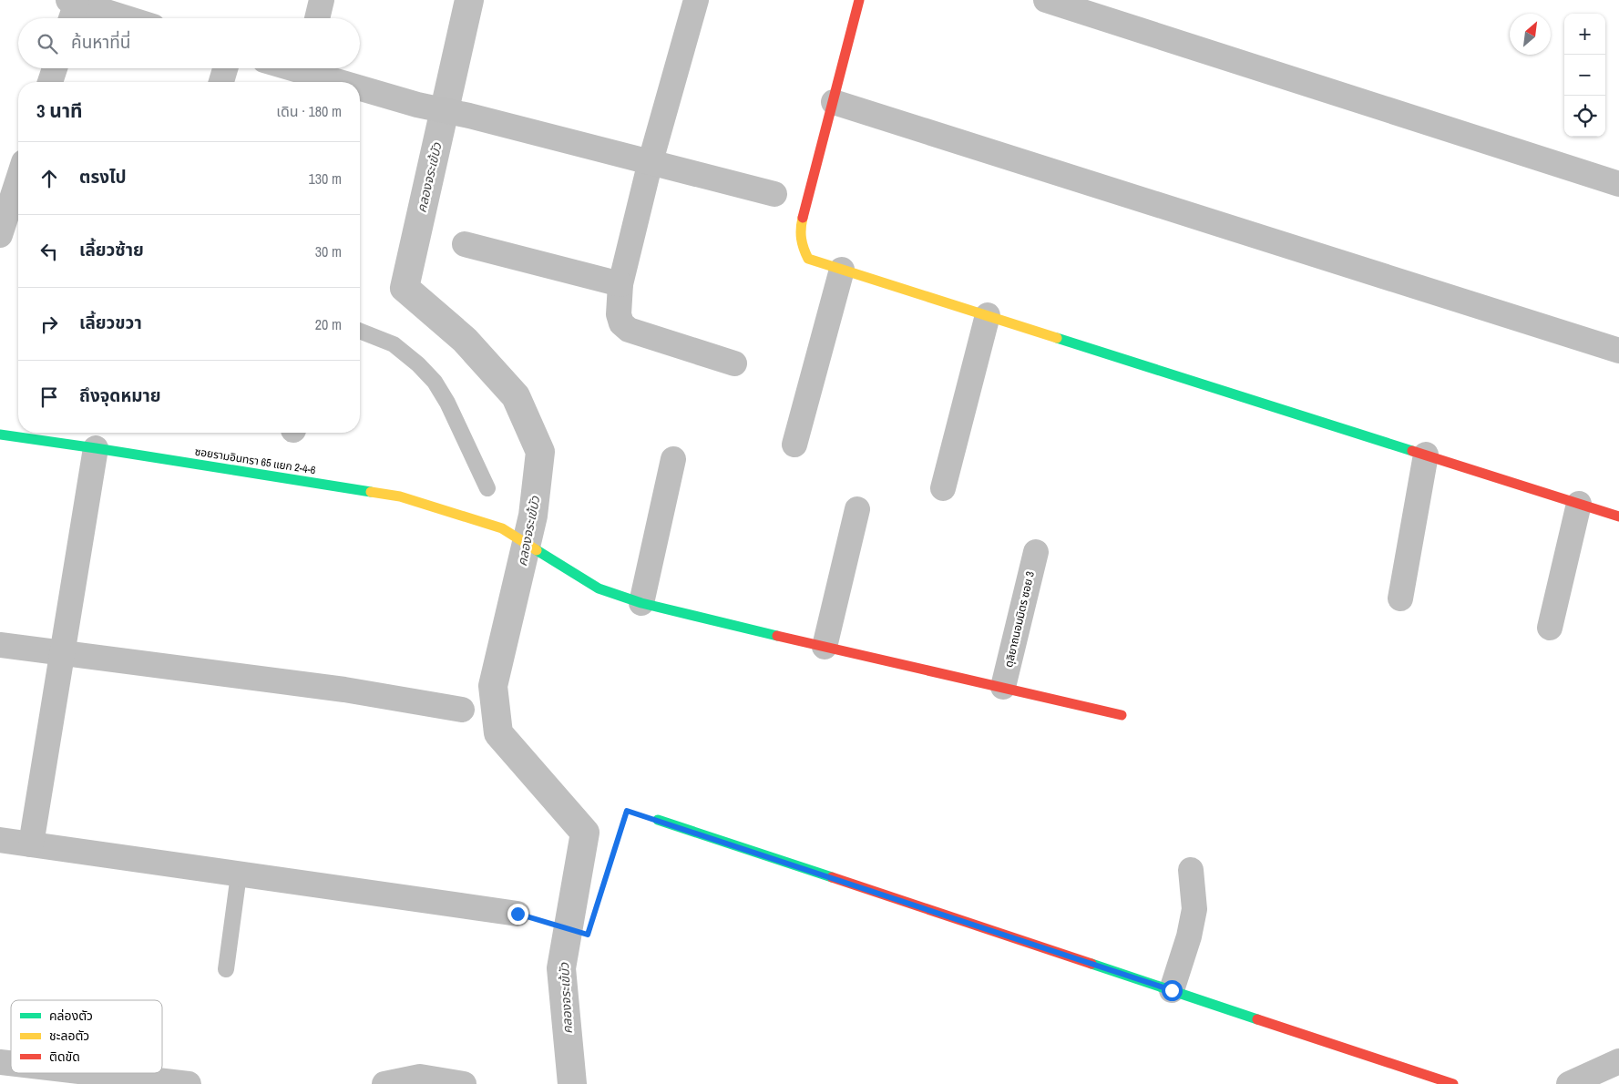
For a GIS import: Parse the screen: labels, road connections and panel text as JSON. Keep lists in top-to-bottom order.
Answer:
{
  "streets": {
    "street": ["ซอยรามอินทรา 65 แยก 2-4-6", "ดุลิยาถนอมมิตร ซอย 3"]
  },
  "crossings": [
    ["ซอยรามอินทรา 65 แยก 2-4-6", "ดุลิยาถนอมมิตร ซอย 3"]
  ],
  "water": ["คลองจระเข้บัว"],
  "legend": ["คล่องตัว", "ชะลอตัว", "ติดขัด"],
  "north": "top right",
  "page": {
    "map_buttons": ["+", "−"],
    "search": "ค้นหาที่นี่",
    "heading": ["3 นาที", "เดิน · 180 m"],
    "list": [
      ["ตรงไป", "130 m"],
      ["เลี้ยวซ้าย", "30 m"],
      ["เลี้ยวขวา", "20 m"],
      "ถึงจุดหมาย"
    ]
  }
}
